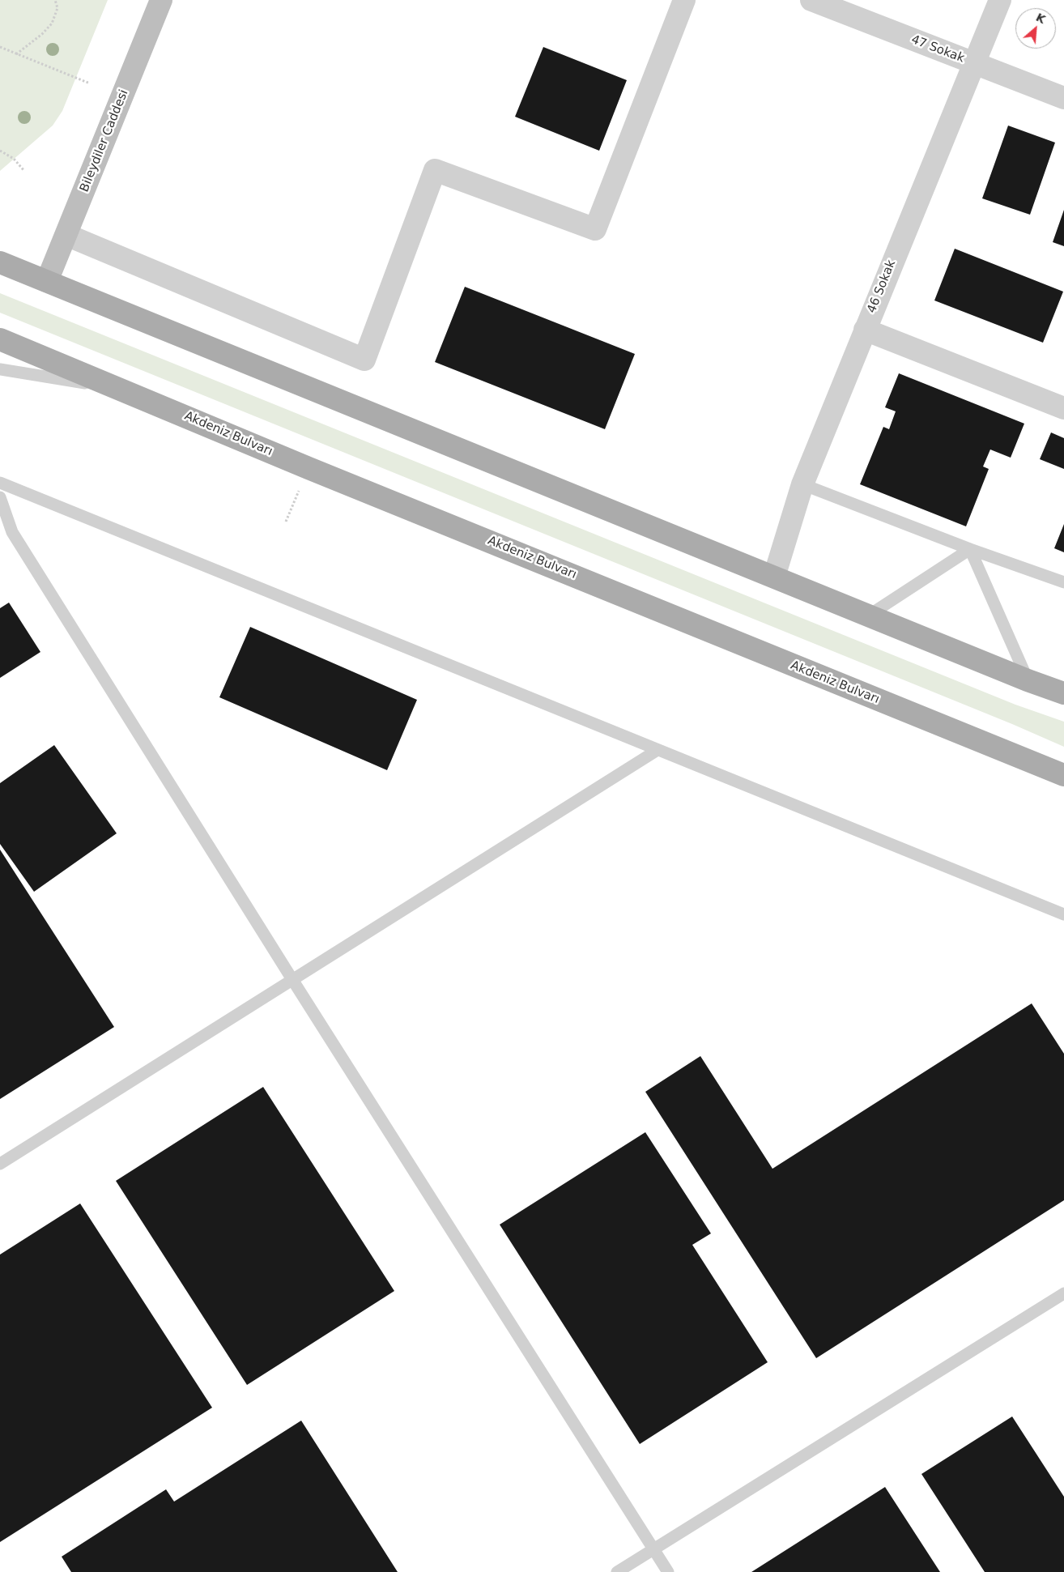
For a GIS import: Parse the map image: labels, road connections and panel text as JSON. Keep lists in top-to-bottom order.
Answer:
{
  "streets": {
    "main road": ["Akdeniz Bulvarı"],
    "street": ["47 Sokak", "Bileydiler Caddesi", "46 Sokak"]
  },
  "crossings": [
    ["47 Sokak", "46 Sokak"]
  ],
  "north": "top right"
}
